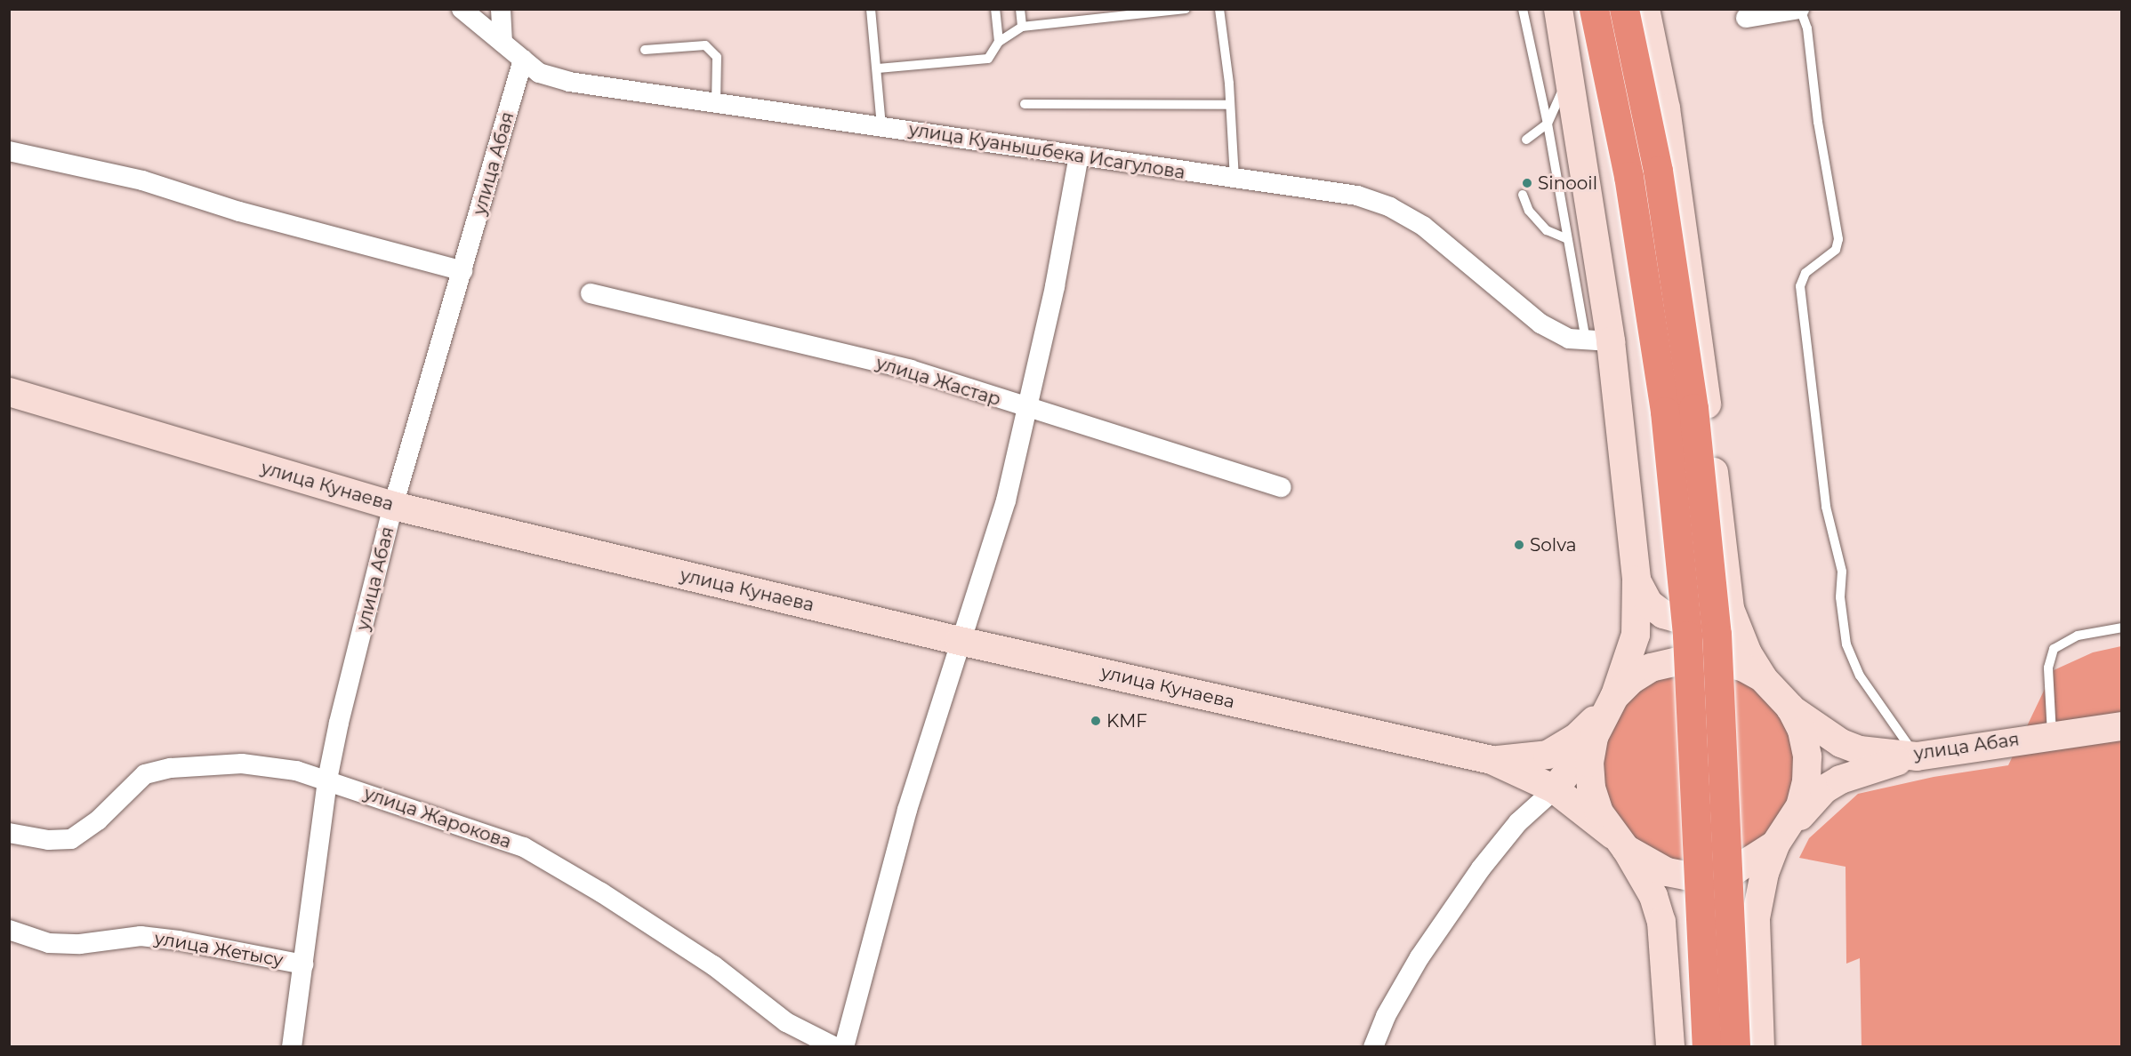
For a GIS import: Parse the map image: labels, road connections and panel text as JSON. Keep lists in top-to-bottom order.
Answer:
{
  "streets": {
    "main road": ["улица Абая", "улица Кунаева"],
    "street": [
      "улица Куанышбека Исагулова",
      "улица Жастар",
      "улица Жарокова",
      "улица Жетысу"
    ]
  },
  "crossings": [
    ["улица Куанышбека Исагулова", "улица Абая"],
    ["улица Абая", "улица Кунаева"],
    ["улица Абая", "улица Жарокова"],
    ["улица Абая", "улица Жетысу"]
  ],
  "places": ["Sinooil", "Solva", "KMF"]
}
